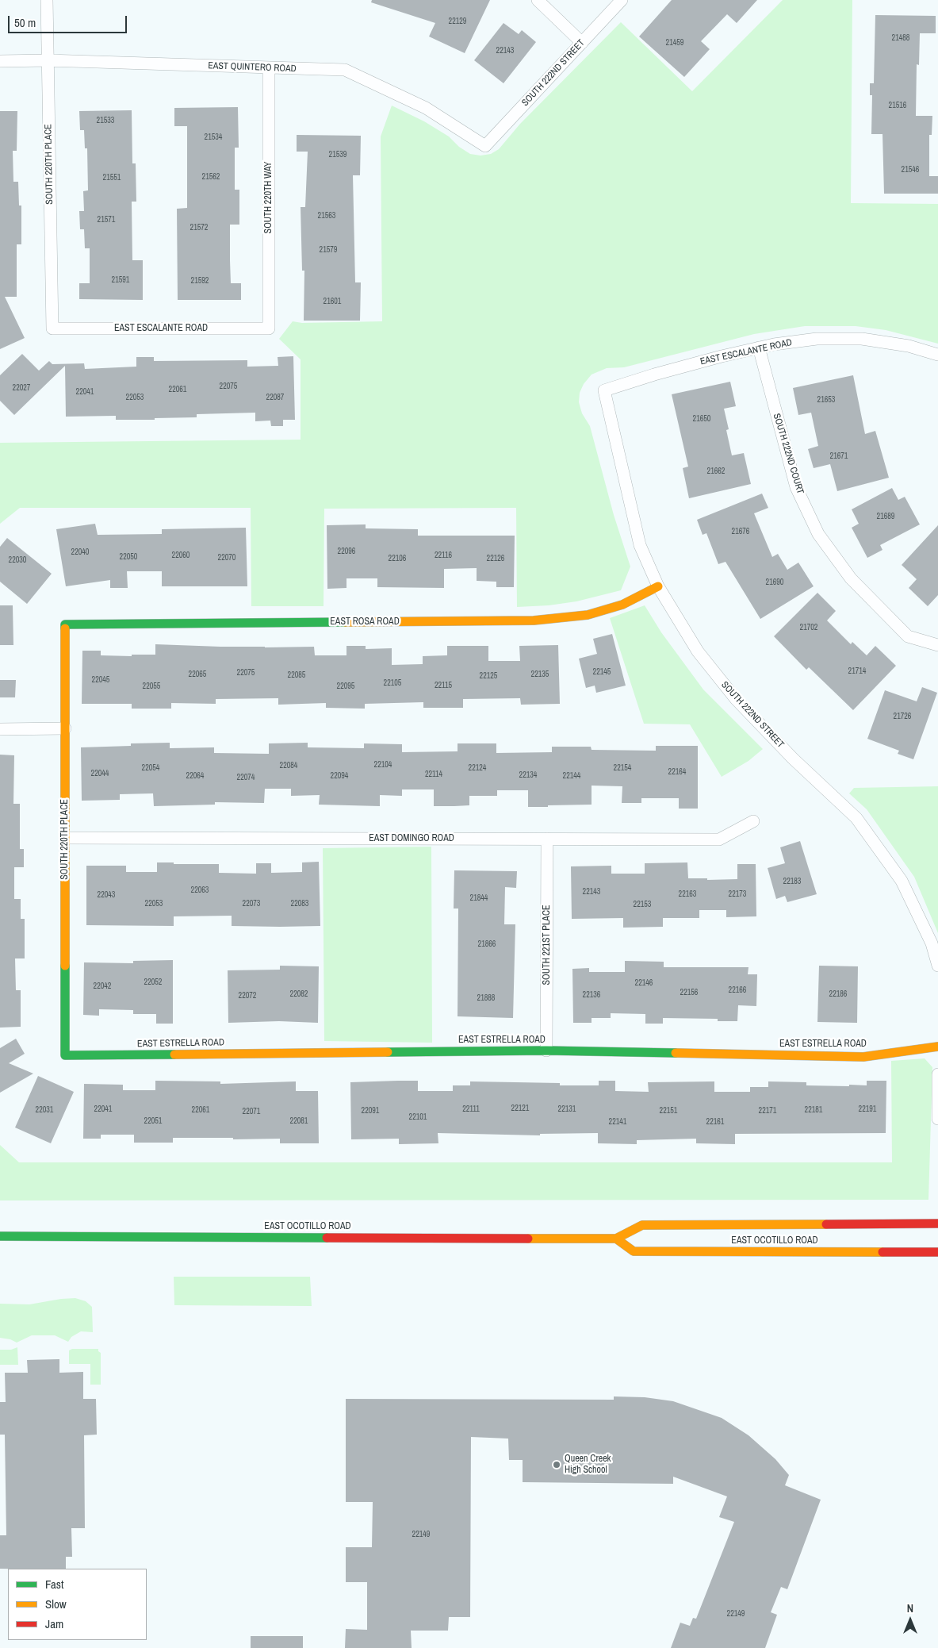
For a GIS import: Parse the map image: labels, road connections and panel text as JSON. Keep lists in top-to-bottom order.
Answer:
{
  "streets": {
    "street": [
      "EAST QUINTERO ROAD",
      "SOUTH 222ND STREET",
      "SOUTH 220TH PLACE",
      "SOUTH 220TH WAY",
      "EAST ESCALANTE ROAD",
      "SOUTH 222ND COURT",
      "EAST ROSA ROAD",
      "EAST DOMINGO ROAD",
      "SOUTH 221ST PLACE",
      "EAST ESTRELLA ROAD",
      "EAST OCOTILLO ROAD"
    ]
  },
  "crossings": [
    ["EAST QUINTERO ROAD", "SOUTH 222ND STREET"],
    ["EAST QUINTERO ROAD", "SOUTH 220TH PLACE"],
    ["EAST QUINTERO ROAD", "SOUTH 220TH WAY"],
    ["SOUTH 222ND STREET", "EAST ESCALANTE ROAD"],
    ["SOUTH 222ND STREET", "EAST ROSA ROAD"],
    ["SOUTH 220TH PLACE", "EAST ESCALANTE ROAD"],
    ["SOUTH 220TH PLACE", "EAST ROSA ROAD"],
    ["SOUTH 220TH PLACE", "EAST DOMINGO ROAD"],
    ["SOUTH 220TH PLACE", "EAST ESTRELLA ROAD"],
    ["SOUTH 220TH WAY", "EAST ESCALANTE ROAD"],
    ["EAST ESCALANTE ROAD", "SOUTH 222ND COURT"],
    ["EAST DOMINGO ROAD", "SOUTH 221ST PLACE"],
    ["SOUTH 221ST PLACE", "EAST ESTRELLA ROAD"]
  ],
  "places": ["Queen Creek High School"],
  "house_numbers": [
    "22129",
    "21488",
    "21459",
    "22143",
    "21516",
    "21533",
    "21534",
    "21539",
    "21546",
    "21562",
    "21551",
    "21563",
    "21571",
    "21572",
    "21579",
    "21591",
    "21592",
    "21601",
    "22075",
    "22027",
    "22061",
    "22041",
    "22053",
    "22087",
    "21653",
    "21650",
    "21671",
    "21662",
    "21689",
    "21676",
    "22096",
    "22040",
    "22060",
    "22116",
    "22050",
    "22070",
    "22106",
    "22126",
    "22030",
    "21690",
    "21702",
    "21714",
    "22145",
    "22075",
    "22065",
    "22135",
    "22085",
    "22125",
    "22045",
    "22105",
    "22115",
    "22055",
    "22095",
    "21726",
    "22104",
    "22084",
    "22054",
    "22124",
    "22154",
    "22164",
    "22044",
    "22114",
    "22134",
    "22064",
    "22094",
    "22144",
    "22074",
    "22183",
    "22063",
    "22143",
    "22163",
    "22173",
    "22043",
    "21844",
    "22053",
    "22073",
    "22083",
    "22153",
    "21866",
    "22052",
    "22146",
    "22042",
    "22166",
    "22156",
    "22082",
    "22186",
    "22136",
    "22072",
    "21888",
    "22121",
    "22041",
    "22111",
    "22131",
    "22191",
    "22031",
    "22061",
    "22181",
    "22091",
    "22151",
    "22171",
    "22071",
    "22101",
    "22051",
    "22081",
    "22141",
    "22161",
    "22149",
    "22149"
  ],
  "legend": ["Fast", "Slow", "Jam"],
  "scale_bar": "50 m",
  "north": "top"
}
